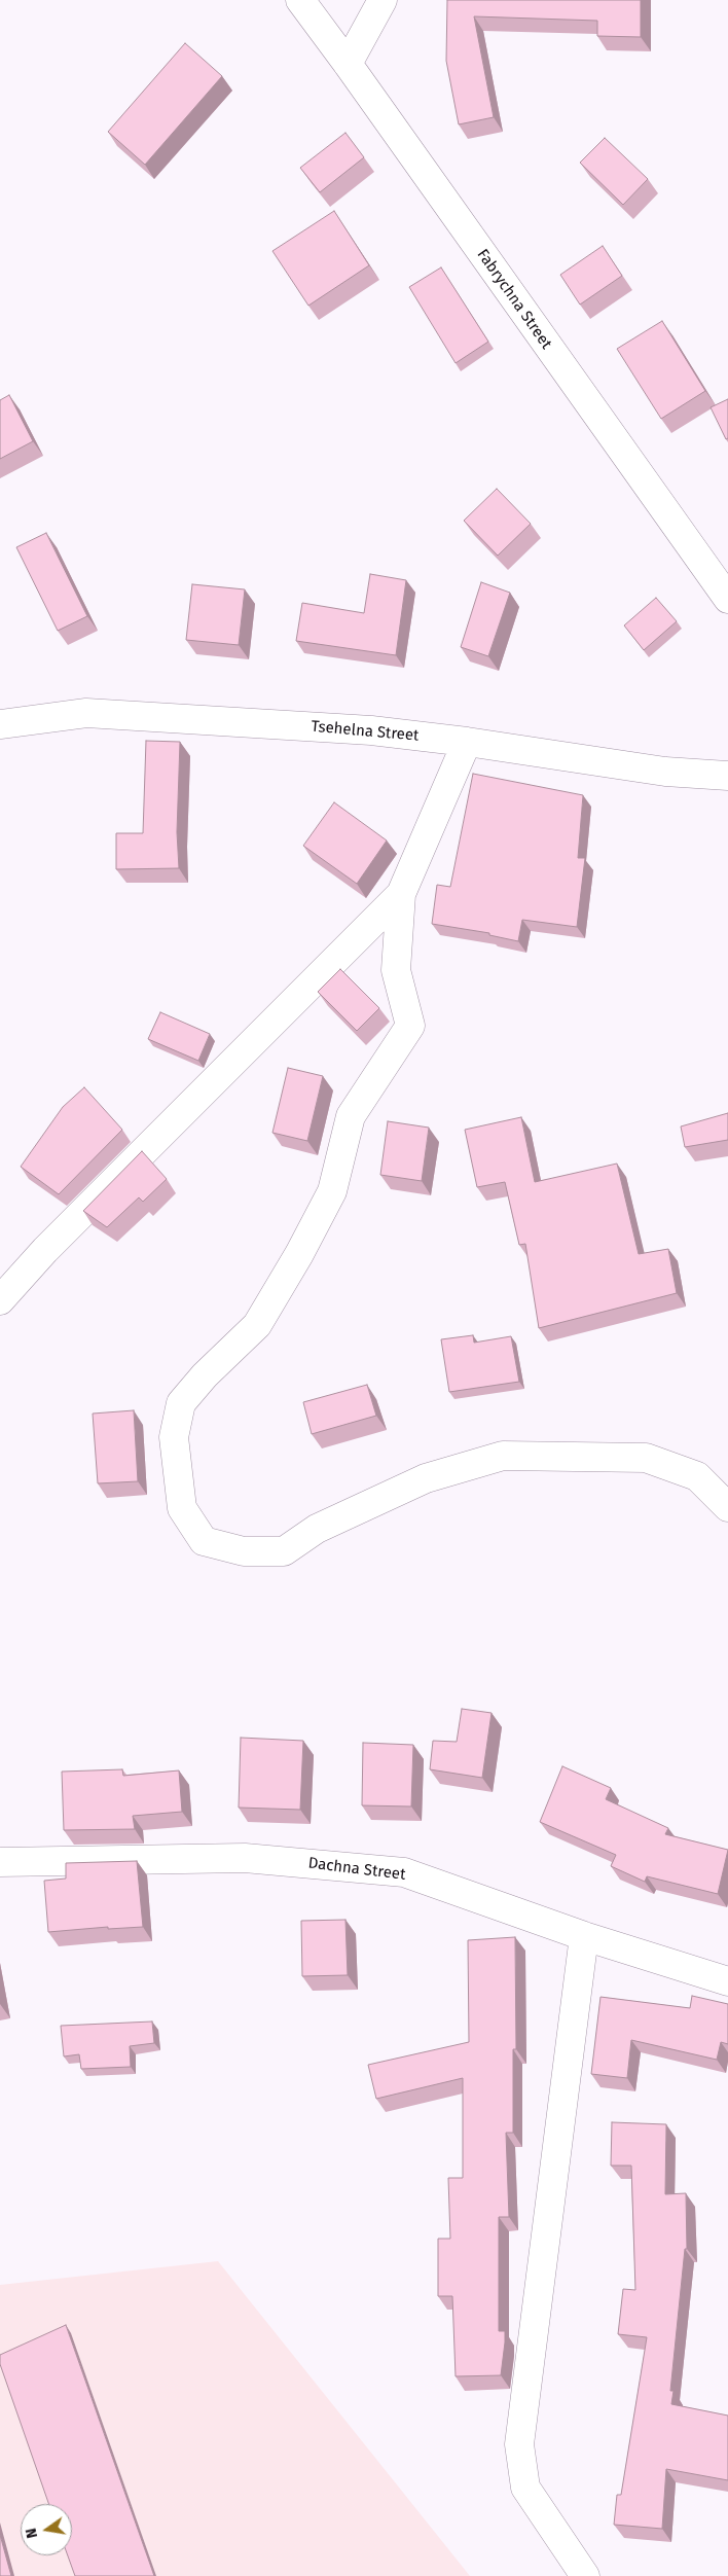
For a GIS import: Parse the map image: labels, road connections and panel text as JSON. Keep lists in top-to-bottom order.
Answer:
{
  "streets": {
    "street": ["Fabrychna Street", "Tsehelna Street", "Dachna Street"]
  },
  "north": "left"
}
